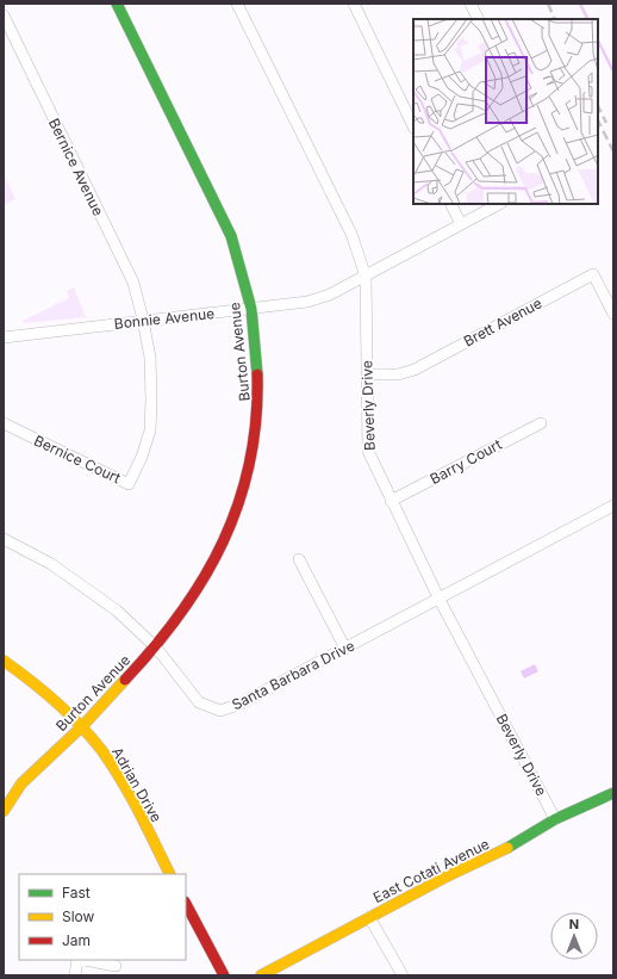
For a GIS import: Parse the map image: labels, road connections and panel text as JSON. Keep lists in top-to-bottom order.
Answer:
{
  "streets": {
    "street": [
      "Bernice Avenue",
      "Bonnie Avenue",
      "Brett Avenue",
      "Burton Avenue",
      "Beverly Drive",
      "Bernice Court",
      "Barry Court",
      "Santa Barbara Drive",
      "Adrian Drive",
      "East Cotati Avenue"
    ]
  },
  "crossings": [
    ["Bernice Avenue", "Bonnie Avenue"],
    ["Bernice Avenue", "Bernice Court"],
    ["Bonnie Avenue", "Burton Avenue"],
    ["Bonnie Avenue", "Beverly Drive"],
    ["Bonnie Avenue", "Bernice Court"],
    ["Brett Avenue", "Beverly Drive"],
    ["Burton Avenue", "Santa Barbara Drive"],
    ["Burton Avenue", "Adrian Drive"],
    ["Beverly Drive", "Barry Court"],
    ["Beverly Drive", "Santa Barbara Drive"],
    ["Beverly Drive", "East Cotati Avenue"]
  ],
  "legend": ["Fast", "Slow", "Jam"],
  "north": "top"
}
